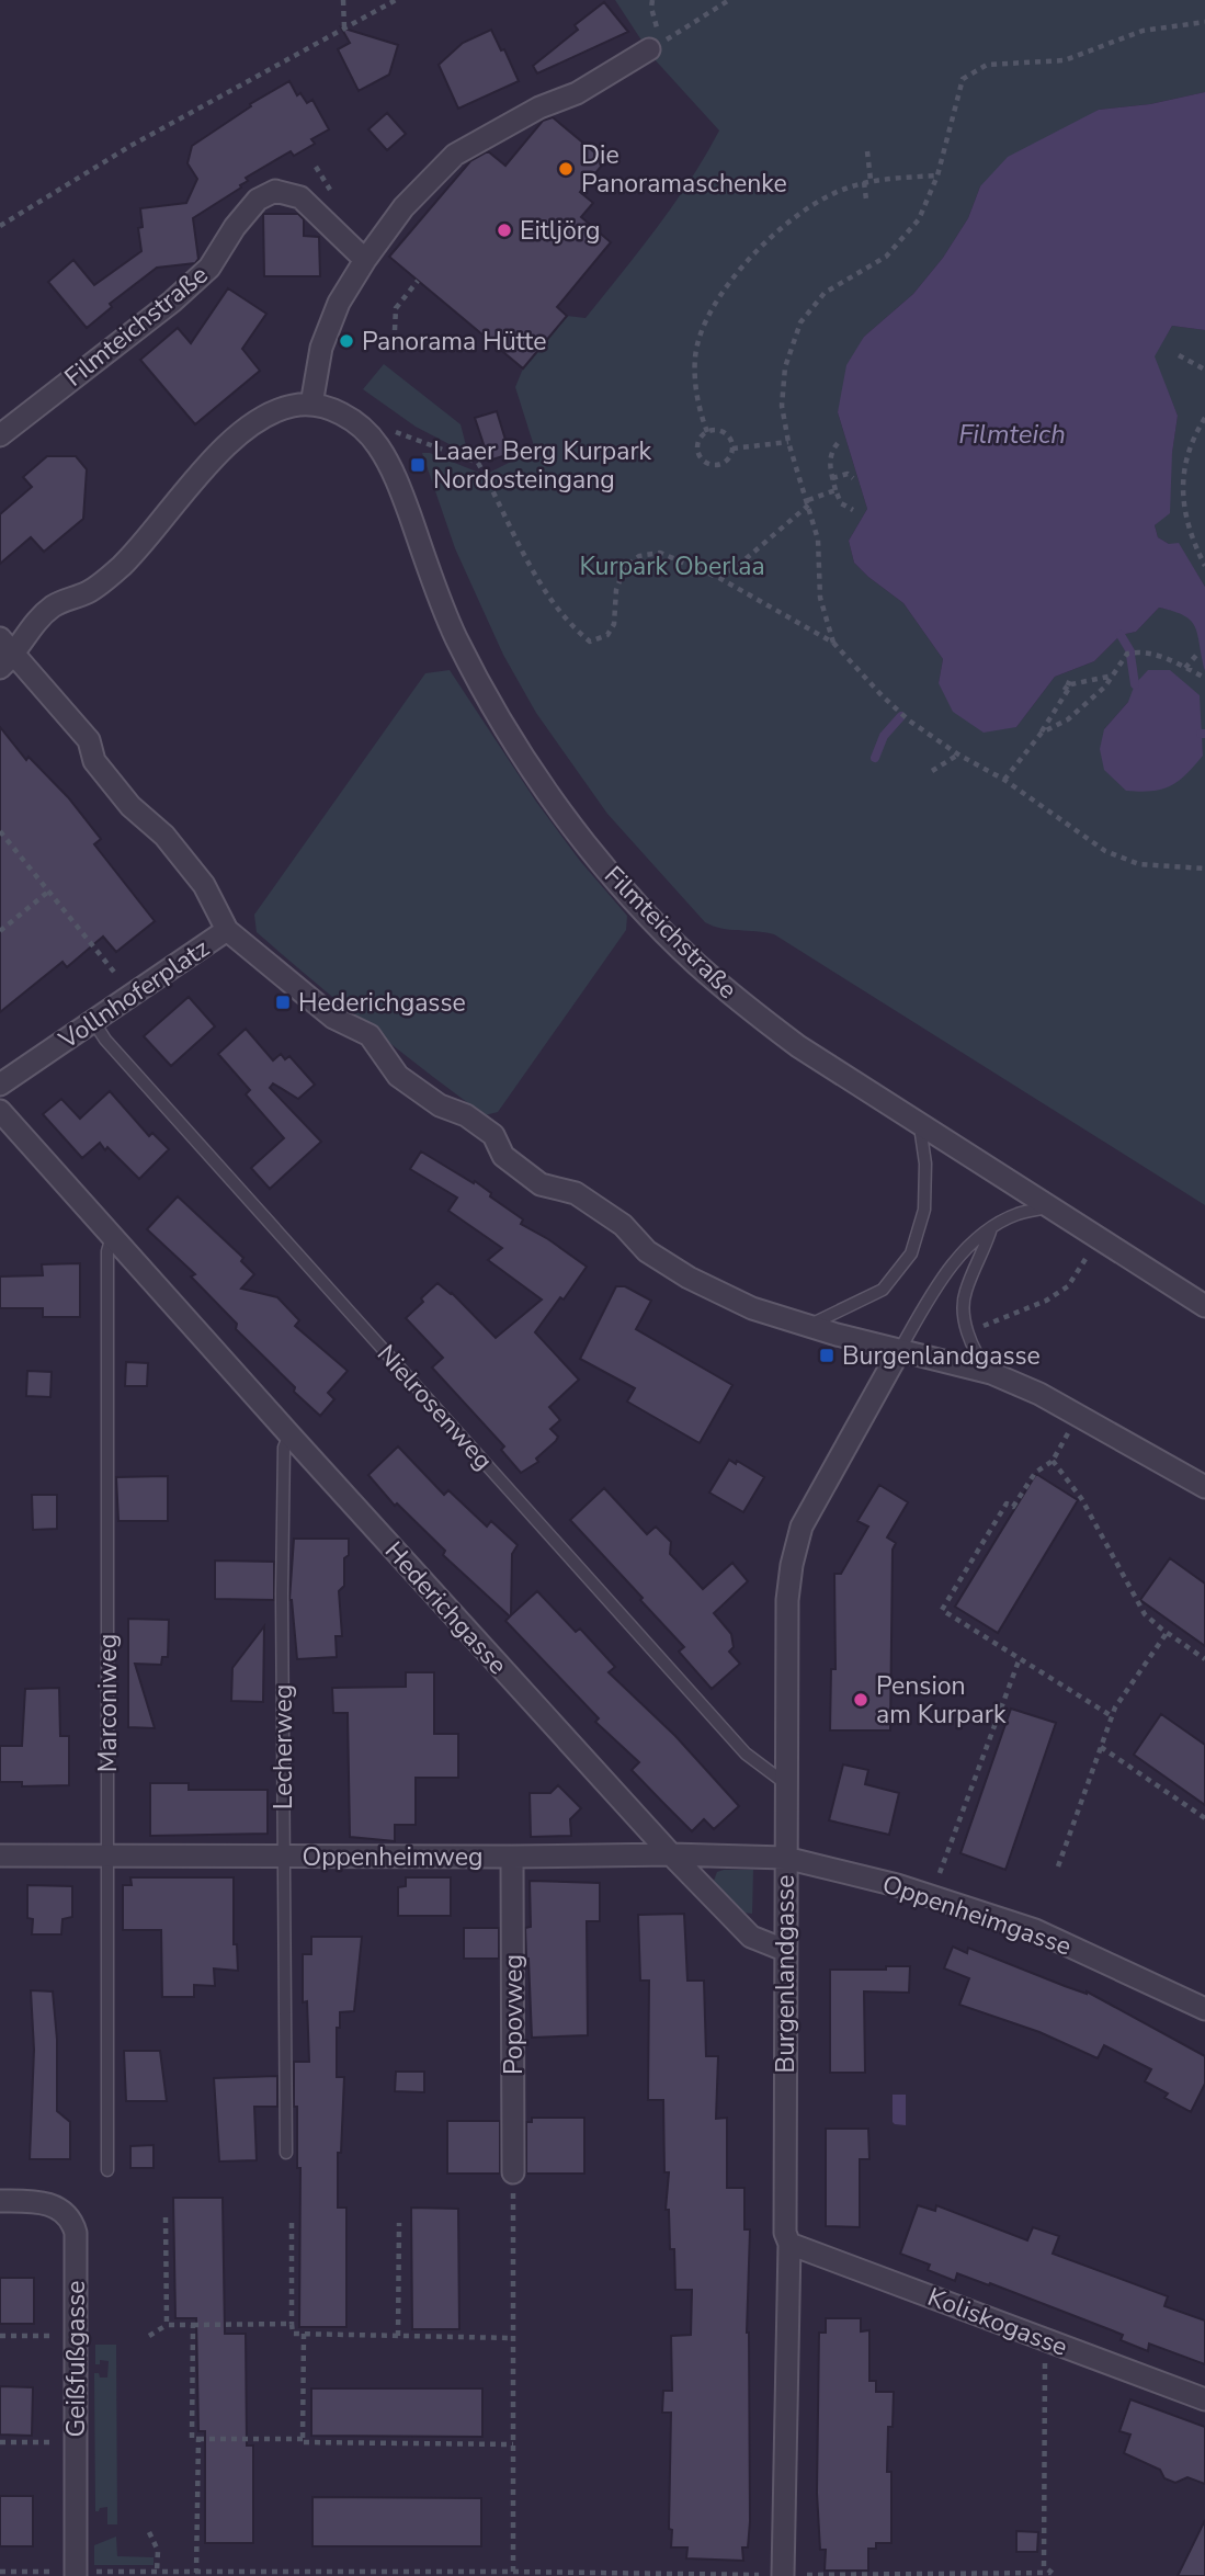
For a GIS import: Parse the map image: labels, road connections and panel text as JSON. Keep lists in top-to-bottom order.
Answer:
{
  "streets": {
    "street": [
      "Filmteichstraße",
      "Vollnhoferplatz",
      "Hederichgasse",
      "Oppenheimweg",
      "Oppenheimgasse",
      "Burgenlandgasse",
      "Popovweg",
      "Koliskogasse",
      "Geißfußgasse"
    ],
    "lane": ["Nielrosenweg", "Marconiweg", "Lecherweg"]
  },
  "crossings": [
    ["Vollnhoferplatz", "Nielrosenweg"],
    ["Nielrosenweg", "Burgenlandgasse"],
    ["Hederichgasse", "Marconiweg"],
    ["Hederichgasse", "Lecherweg"],
    ["Hederichgasse", "Oppenheimweg"],
    ["Hederichgasse", "Burgenlandgasse"],
    ["Marconiweg", "Oppenheimweg"],
    ["Lecherweg", "Oppenheimweg"],
    ["Oppenheimweg", "Oppenheimgasse"],
    ["Oppenheimweg", "Burgenlandgasse"],
    ["Oppenheimweg", "Popovweg"],
    ["Oppenheimgasse", "Burgenlandgasse"],
    ["Burgenlandgasse", "Koliskogasse"]
  ],
  "water": ["Filmteich"],
  "parks": ["Kurpark Oberlaa"],
  "places": {
    "other": [
      "Die Panoramaschenke",
      "Eitljörg",
      "Panorama Hütte",
      "Pension am Kurpark"
    ],
    "transit": ["Laaer Berg Kurpark Nordosteingang", "Hederichgasse", "Burgenlandgasse"]
  }
}
